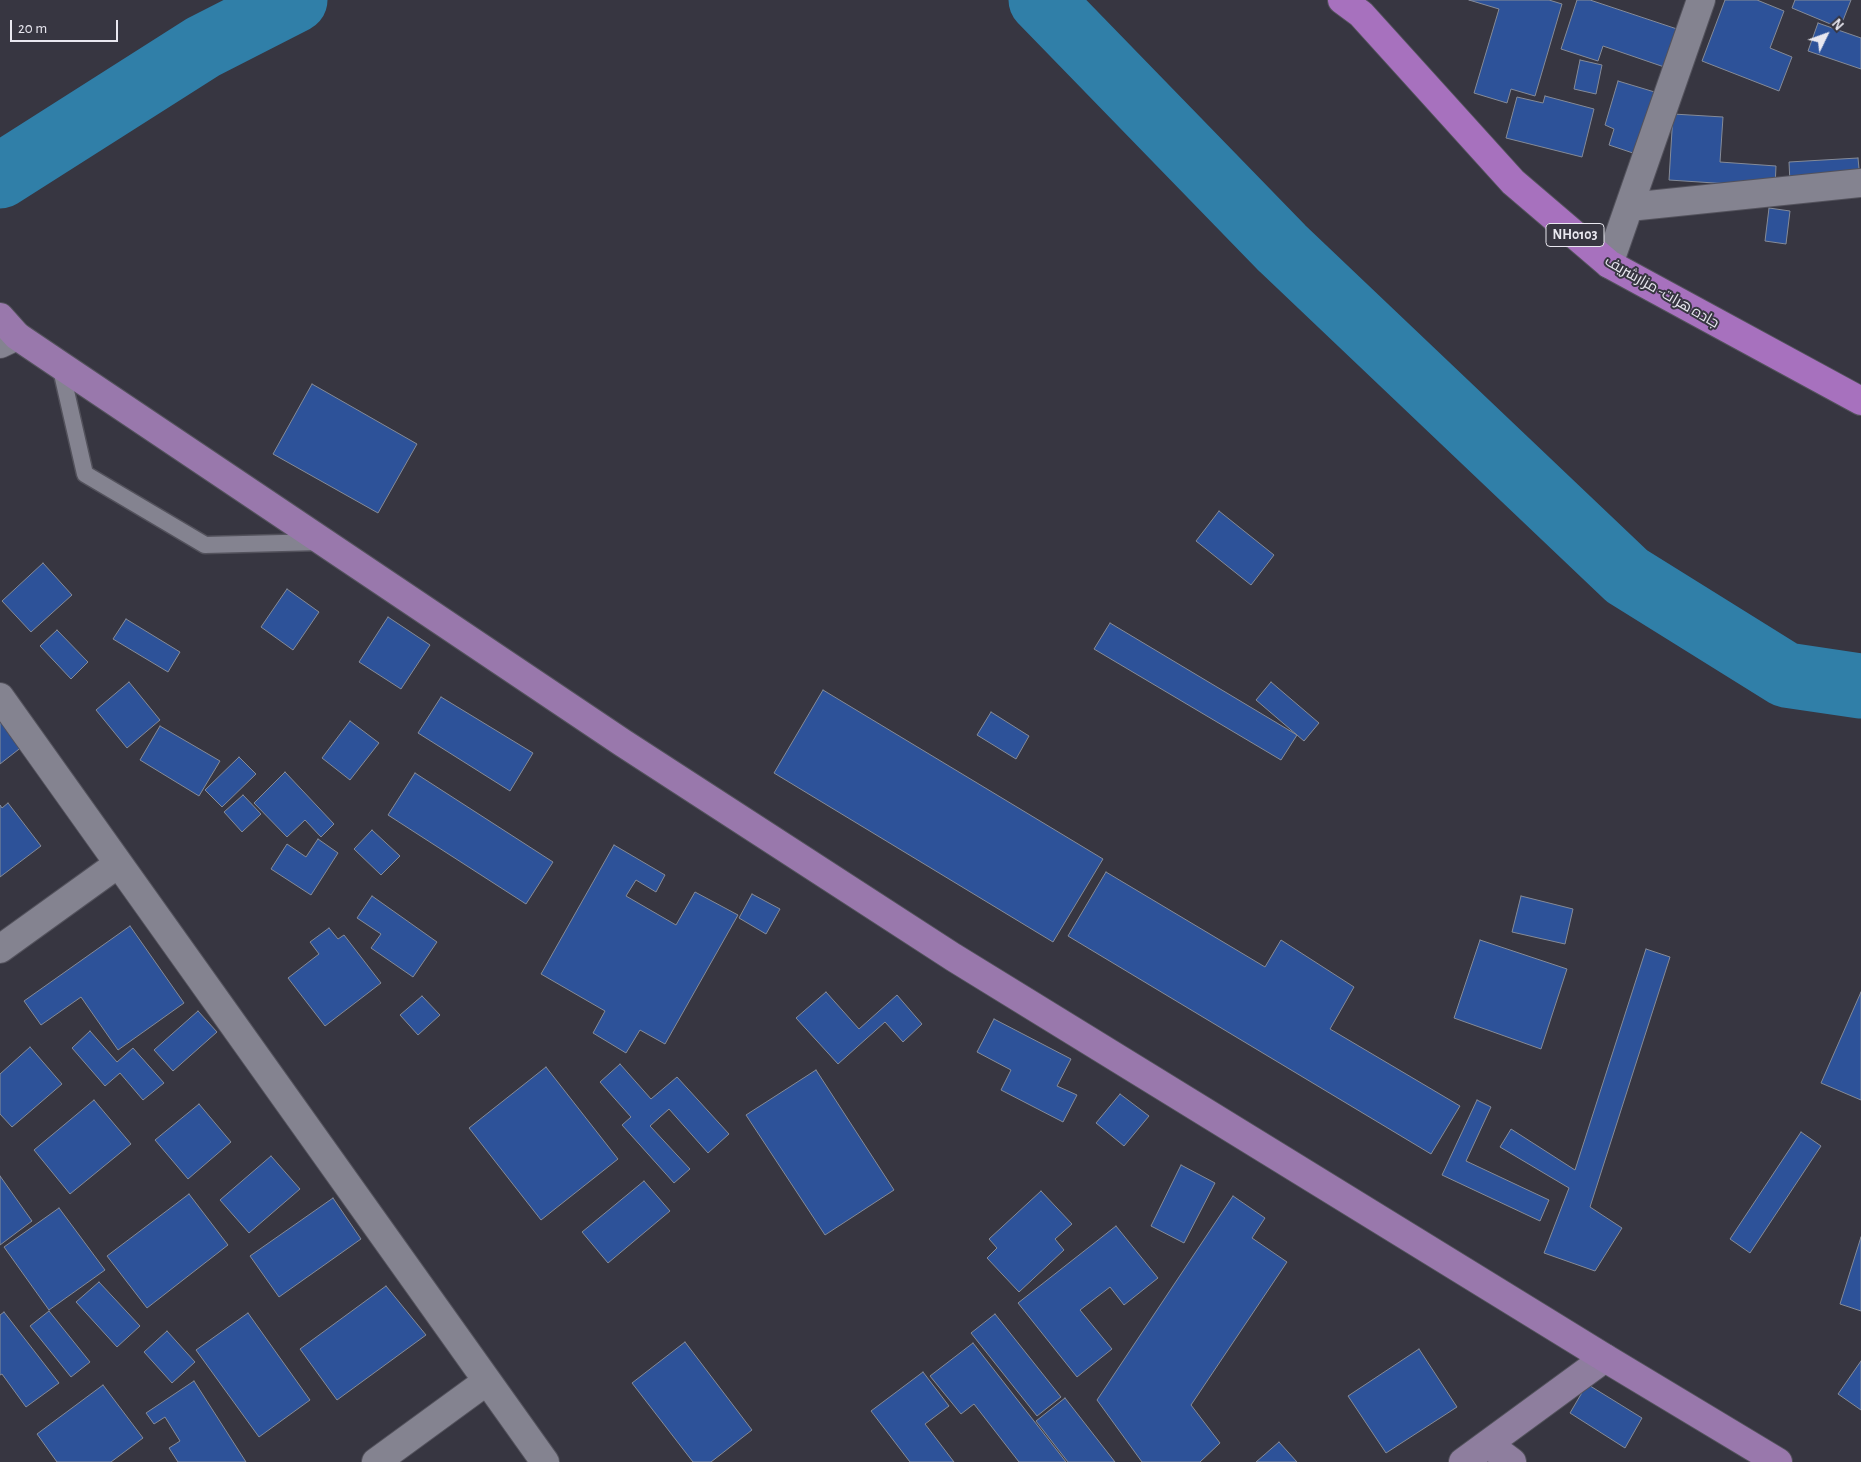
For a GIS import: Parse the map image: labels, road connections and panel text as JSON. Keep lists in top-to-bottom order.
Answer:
{
  "streets": {
    "highway": ["NH0103", "جاده هرات- مزارشریف"]
  },
  "scale_bar": "20 m",
  "north": "top right"
}
